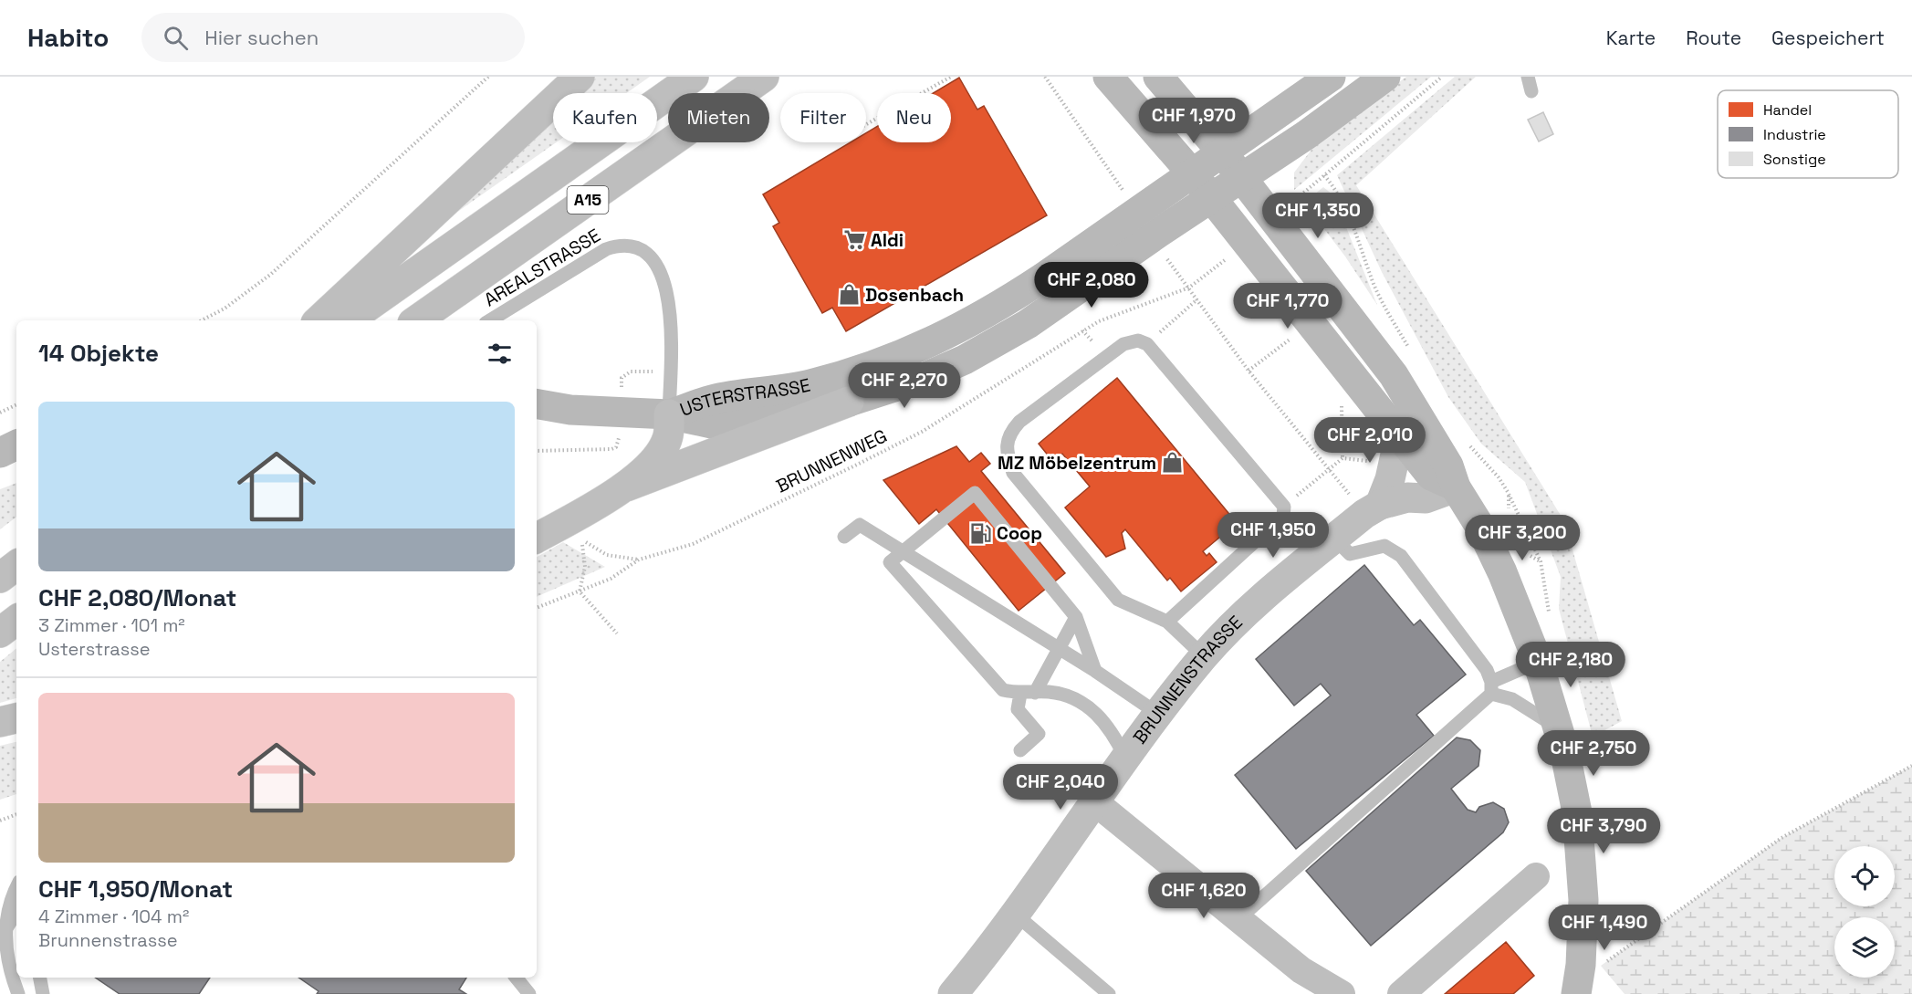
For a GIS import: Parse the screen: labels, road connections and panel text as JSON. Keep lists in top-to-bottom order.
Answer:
{
  "streets": {
    "main road": ["A15", "USTERSTRASSE", "BRUNNENSTRASSE"],
    "lane": ["AREALSTRASSE"],
    "path": ["BRUNNENWEG"]
  },
  "crossings": [
    ["AREALSTRASSE", "USTERSTRASSE"]
  ],
  "places": {
    "supermarket": ["Aldi"],
    "shop": ["Dosenbach", "MZ Möbelzentrum"],
    "fuel station": ["Coop"]
  },
  "legend": ["Handel", "Industrie", "Sonstige"],
  "page": {
    "header": "Habito",
    "search": "Hier suchen",
    "nav": ["Karte", "Route", "Gespeichert"],
    "chip": [
      "Kaufen",
      "Mieten",
      "Filter",
      "Neu"
    ],
    "price": [
      "CHF 1,970",
      "CHF 1,350",
      "CHF 2,080",
      "CHF 1,770",
      "CHF 2,270",
      "CHF 2,010",
      "CHF 1,950",
      "CHF 3,200",
      "CHF 2,180",
      "CHF 2,750",
      "CHF 2,040",
      "CHF 3,790",
      "CHF 1,620",
      "CHF 1,490"
    ],
    "heading": "14 Objekte",
    "list": [
      {
        "name": "CHF 2,080/Monat",
        "note": "3 Zimmer · 101 m² · Usterstrasse"
      },
      {
        "name": "CHF 1,950/Monat",
        "note": "4 Zimmer · 104 m² · Brunnenstrasse"
      }
    ]
  }
}
